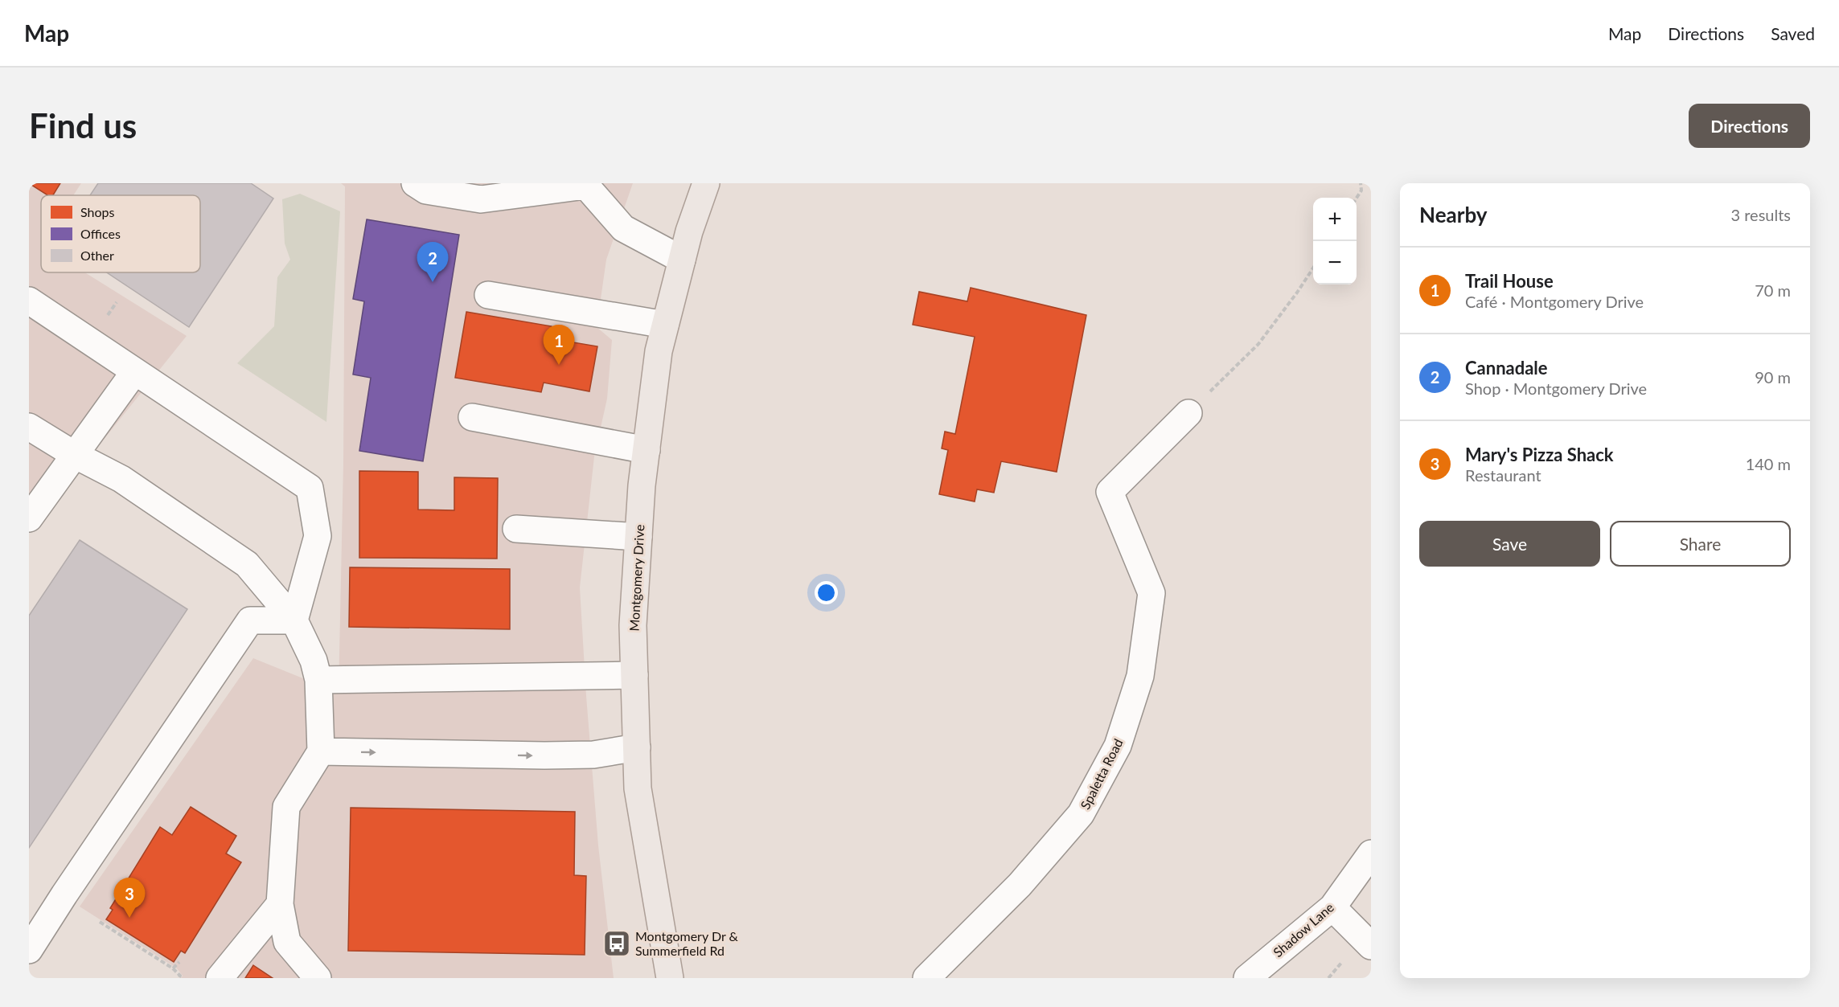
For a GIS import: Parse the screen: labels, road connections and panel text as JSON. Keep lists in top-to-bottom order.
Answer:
{
  "streets": {
    "main road": ["Montgomery Drive"],
    "street": ["Spaletta Road", "Shadow Lane"]
  },
  "places": {
    "bus stop": ["Montgomery Dr & Summerfield Rd"]
  },
  "legend": ["Shops", "Offices", "Other"],
  "page": {
    "header": "Map",
    "nav": ["Map", "Directions", "Saved"],
    "buttons": [
      "Directions",
      ["Save", "Share"]
    ],
    "title": "Find us",
    "heading": ["Nearby", "3 results"],
    "map_buttons": ["+", "−"],
    "pins": ["2", "1", "3"],
    "list": [
      {
        "mark": "1",
        "name": "Trail House",
        "note": "Café · Montgomery Drive",
        "value": "70 m"
      },
      {
        "mark": "2",
        "name": "Cannadale",
        "note": "Shop · Montgomery Drive",
        "value": "90 m"
      },
      {
        "mark": "3",
        "name": "Mary's Pizza Shack",
        "note": "Restaurant",
        "value": "140 m"
      }
    ]
  }
}
